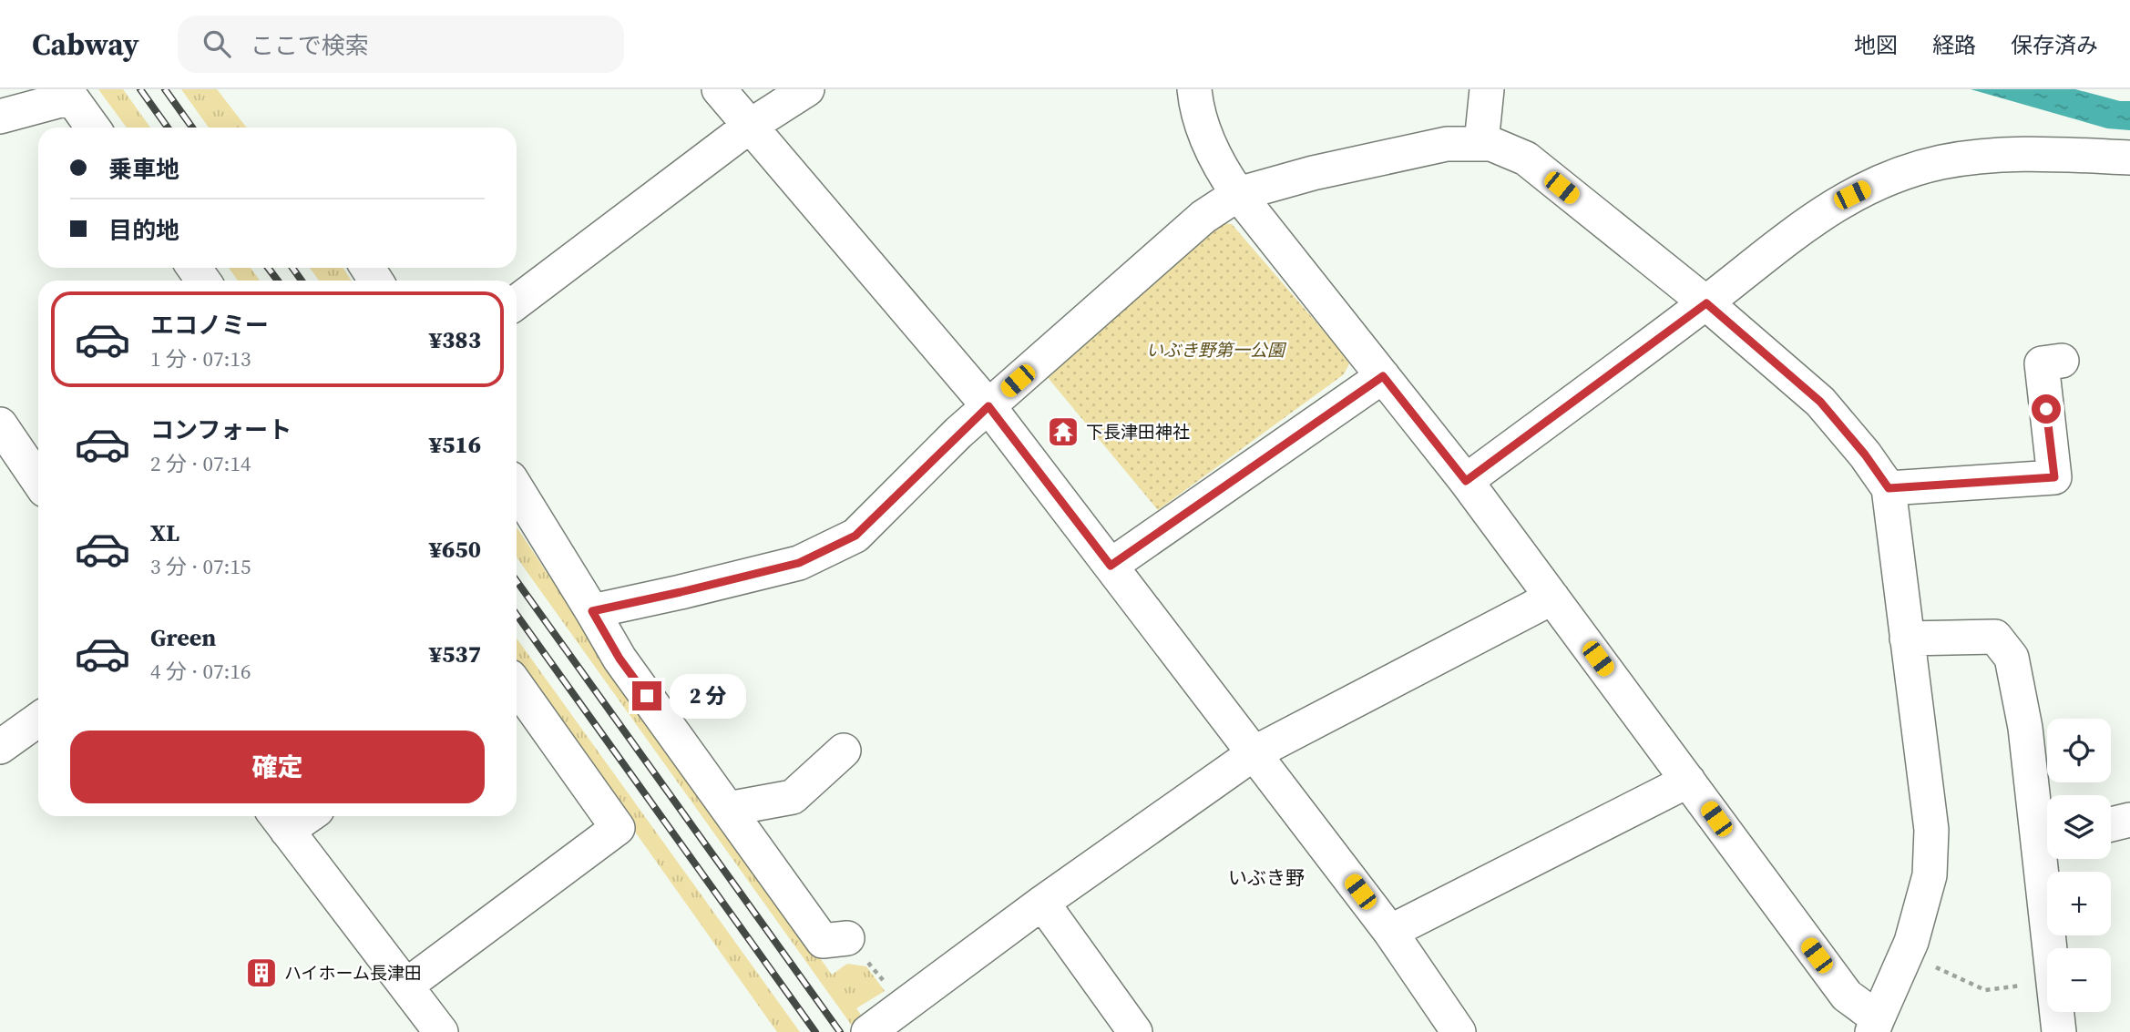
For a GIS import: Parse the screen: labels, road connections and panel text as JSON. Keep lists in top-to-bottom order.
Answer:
{
  "districts": ["いぶき野"],
  "parks": ["いぶき野第一公園"],
  "places": {
    "temple": ["下長津田神社"],
    "building": ["ハイホーム長津田"]
  },
  "page": {
    "header": "Cabway",
    "search": "ここで検索",
    "nav": ["地図", "経路", "保存済み"],
    "banner": ["乗車地", "目的地"],
    "list": [
      {
        "name": "エコノミー",
        "note": "1 分 · 07:13",
        "value": "¥383"
      },
      {
        "name": "コンフォート",
        "note": "2 分 · 07:14",
        "value": "¥516"
      },
      {
        "name": "XL",
        "note": "3 分 · 07:15",
        "value": "¥650"
      },
      {
        "name": "Green",
        "note": "4 分 · 07:16",
        "value": "¥537"
      }
    ],
    "bubble": "2 分",
    "buttons": "確定",
    "map_buttons": ["+", "−"]
  }
}
